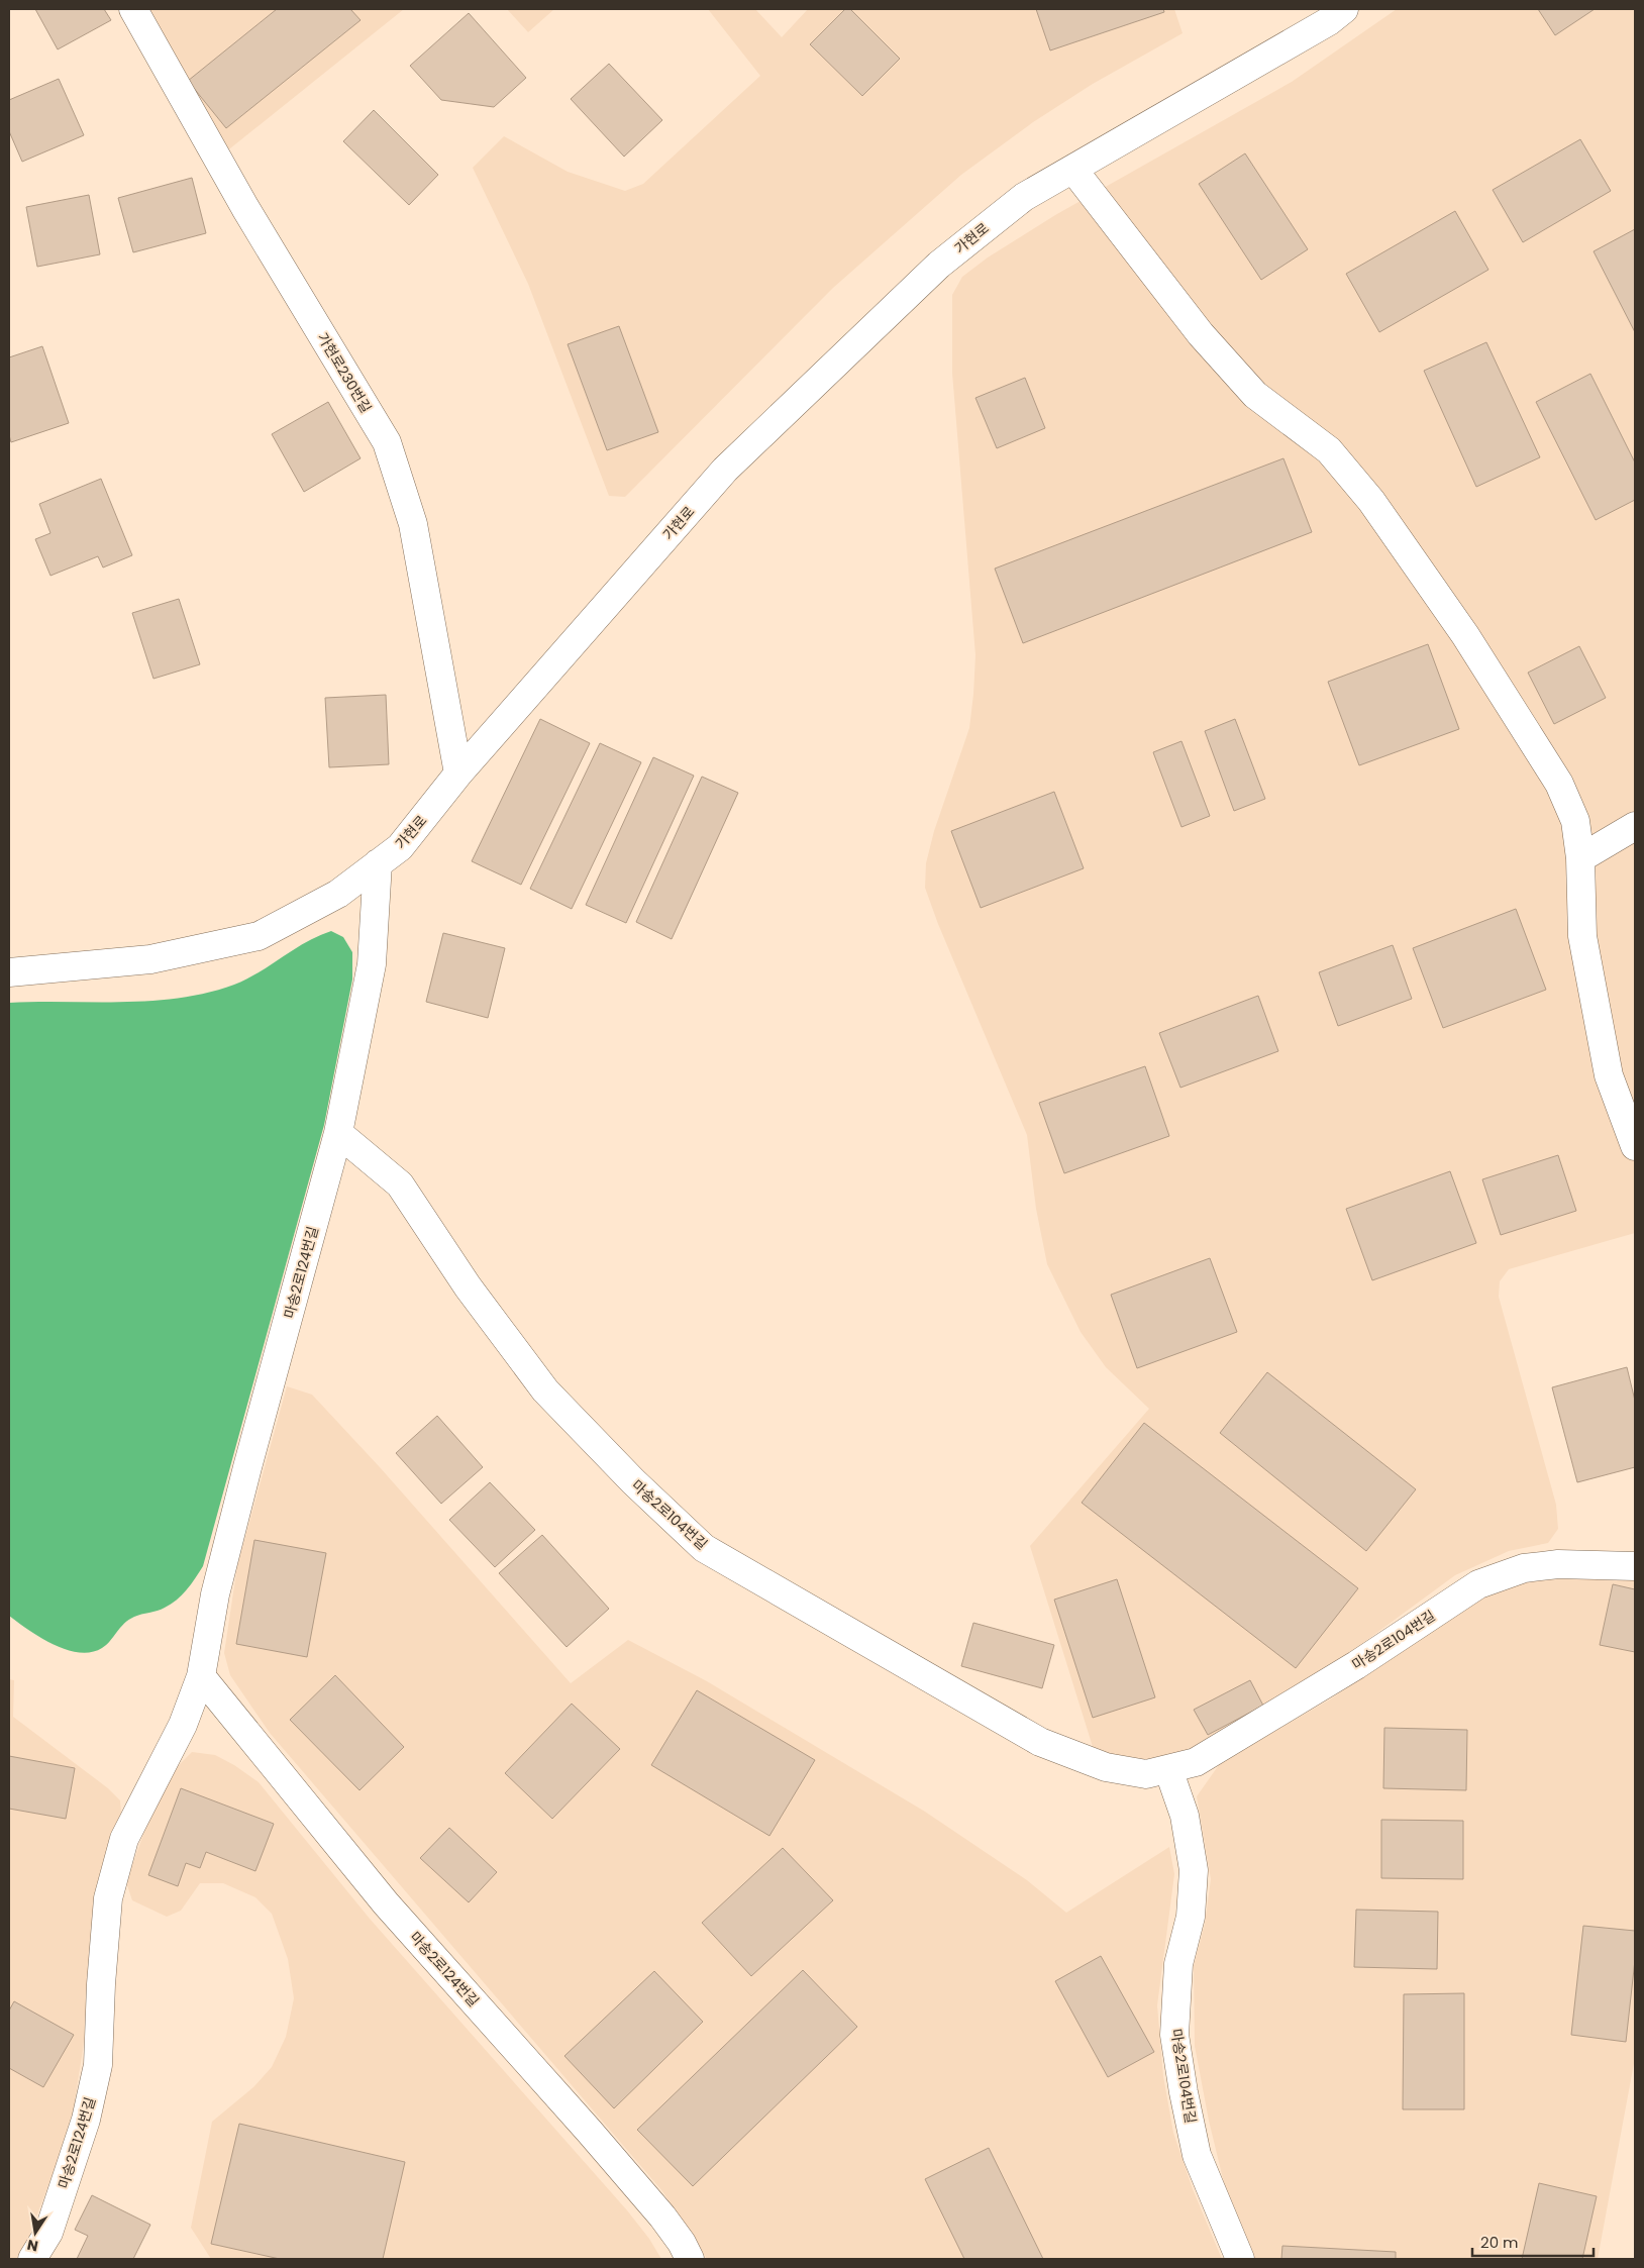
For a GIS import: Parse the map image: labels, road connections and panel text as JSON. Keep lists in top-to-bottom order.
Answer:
{
  "streets": {
    "street": [
      "가현로",
      "가현로230번길",
      "마송2로124번길",
      "마송2로104번길"
    ]
  },
  "crossings": [
    ["가현로", "가현로230번길"],
    ["가현로", "마송2로124번길"],
    ["마송2로124번길", "마송2로104번길"]
  ],
  "scale_bar": "20 m",
  "north": "bottom"
}
